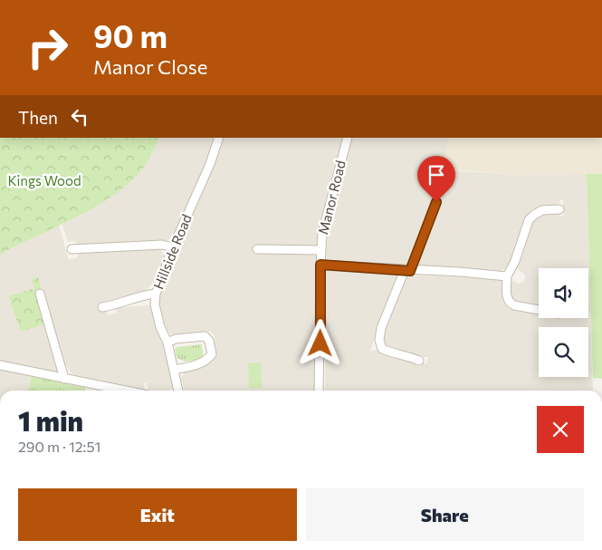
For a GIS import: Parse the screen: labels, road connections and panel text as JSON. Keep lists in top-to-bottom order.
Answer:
{
  "streets": {
    "street": ["Manor Road", "Hillside Road"]
  },
  "parks": ["Kings Wood"],
  "page": {
    "turn": ["90 m", "Manor Close"],
    "then": "Then",
    "heading": ["1 min", "290 m · 12:51"],
    "buttons": ["Exit", "Share"]
  }
}
